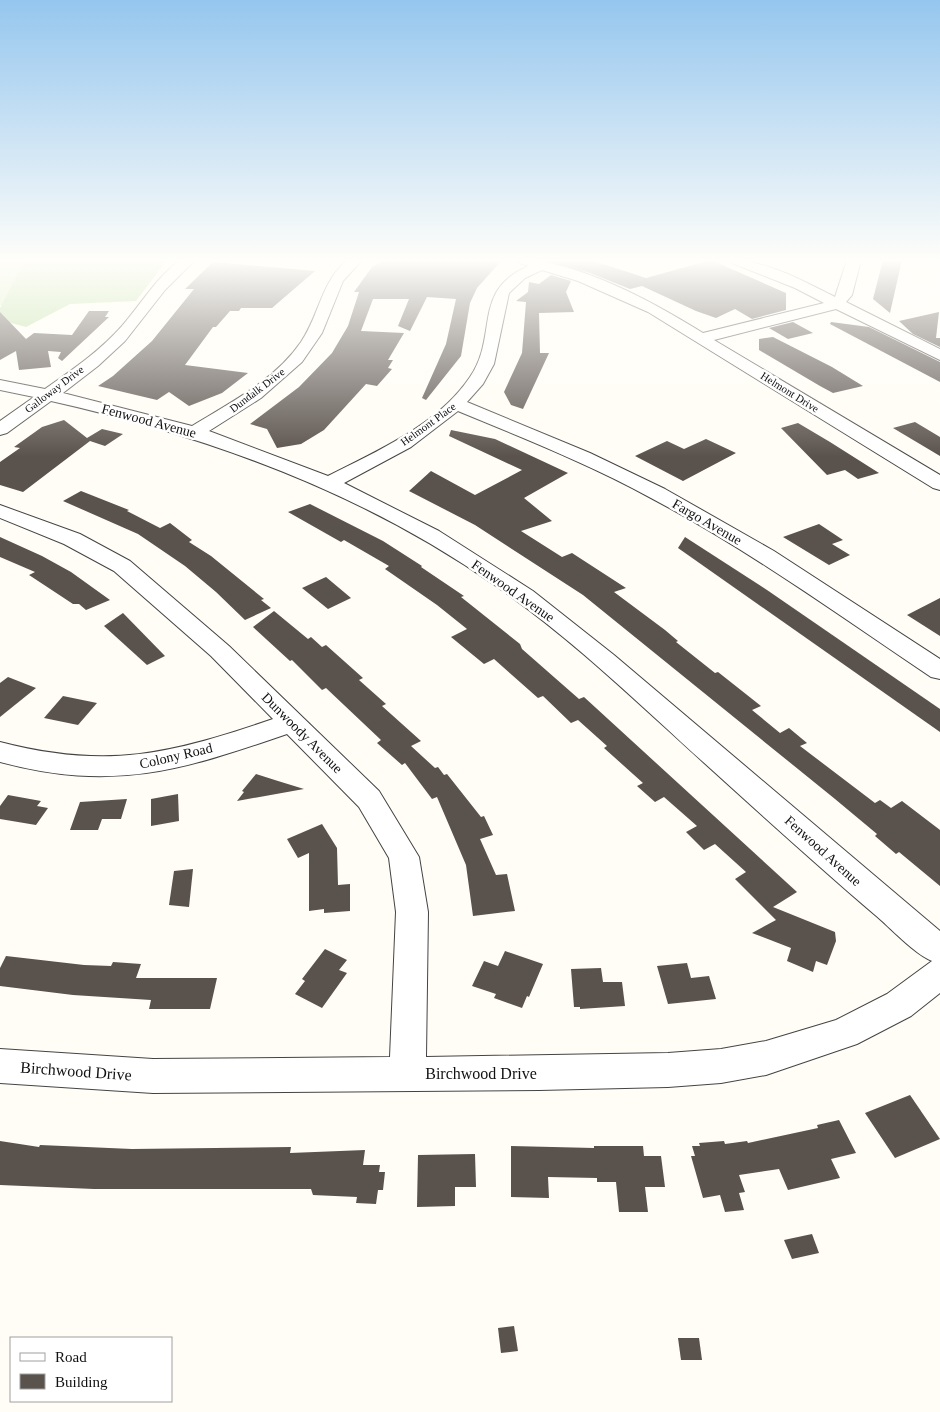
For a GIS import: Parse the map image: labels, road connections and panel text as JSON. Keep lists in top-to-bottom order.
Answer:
{
  "streets": {
    "street": [
      "Galloway Drive",
      "Dundalk Drive",
      "Helmont Drive",
      "Fenwood Avenue",
      "Helmont Place",
      "Fargo Avenue",
      "Dunwoody Avenue",
      "Colony Road",
      "Birchwood Drive"
    ]
  },
  "crossings": [
    ["Galloway Drive", "Fenwood Avenue"],
    ["Dundalk Drive", "Fenwood Avenue"],
    ["Fenwood Avenue", "Helmont Place"],
    ["Helmont Place", "Fargo Avenue"],
    ["Dunwoody Avenue", "Colony Road"],
    ["Dunwoody Avenue", "Birchwood Drive"]
  ],
  "legend": ["Road", "Building"]
}
